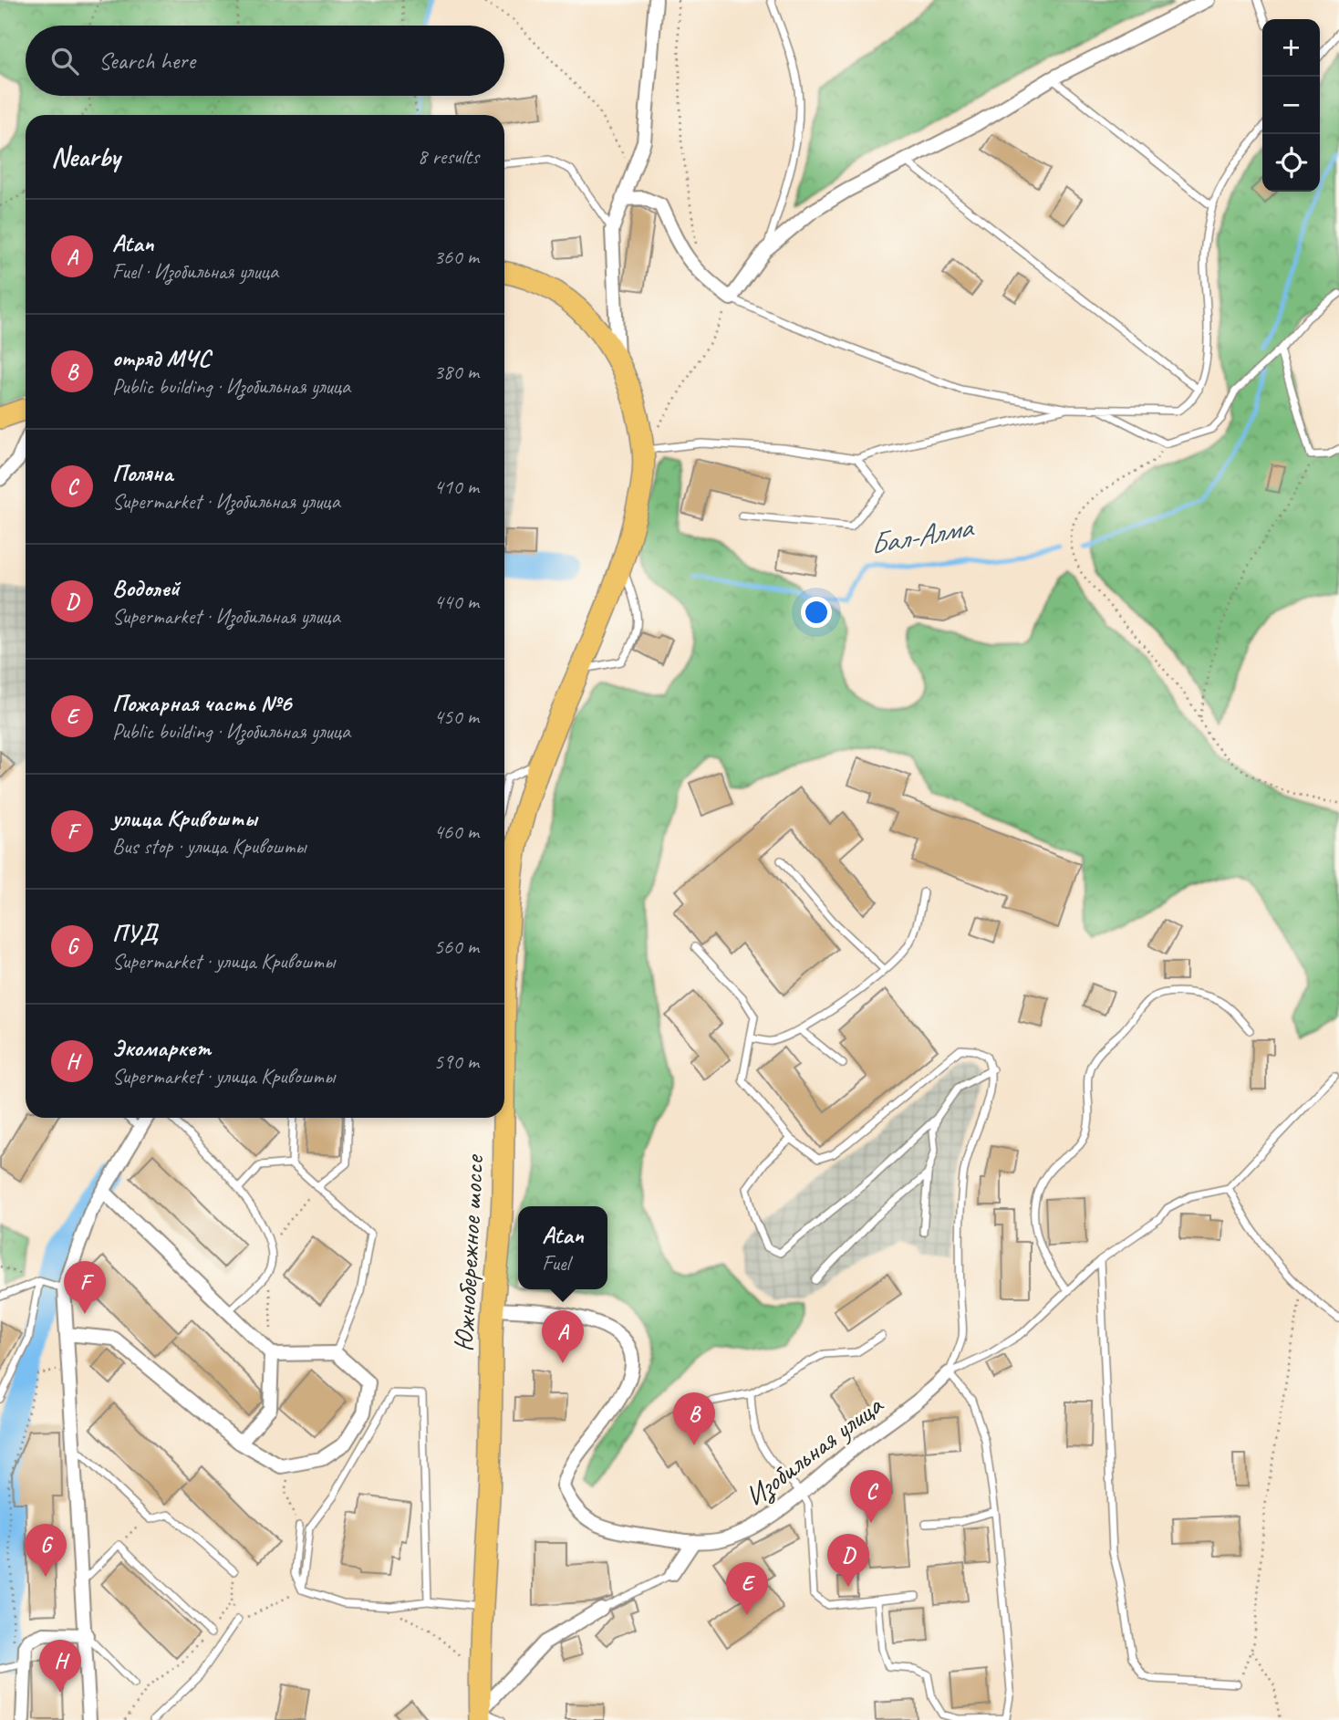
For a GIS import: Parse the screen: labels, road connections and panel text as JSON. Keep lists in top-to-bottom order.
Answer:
{
  "streets": {
    "highway": ["Южнобережное шоссе"],
    "street": ["Изобильная улица"]
  },
  "crossings": [
    ["Южнобережное шоссе", "Изобильная улица"]
  ],
  "water": ["Бал-Алма"],
  "page": {
    "map_buttons": ["+", "−"],
    "search": "Search here",
    "heading": ["Nearby", "8 results"],
    "list": [
      {
        "mark": "A",
        "name": "Atan",
        "note": "Fuel · Изобильная улица",
        "value": "360 m"
      },
      {
        "mark": "B",
        "name": "отряд МЧС",
        "note": "Public building · Изобильная улица",
        "value": "380 m"
      },
      {
        "mark": "C",
        "name": "Поляна",
        "note": "Supermarket · Изобильная улица",
        "value": "410 m"
      },
      {
        "mark": "D",
        "name": "Водолей",
        "note": "Supermarket · Изобильная улица",
        "value": "440 m"
      },
      {
        "mark": "E",
        "name": "Пожарная часть №6",
        "note": "Public building · Изобильная улица",
        "value": "450 m"
      },
      {
        "mark": "F",
        "name": "улица Кривошты",
        "note": "Bus stop · улица Кривошты",
        "value": "460 m"
      },
      {
        "mark": "G",
        "name": "ПУД",
        "note": "Supermarket · улица Кривошты",
        "value": "560 m"
      },
      {
        "mark": "H",
        "name": "Экомаркет",
        "note": "Supermarket · улица Кривошты",
        "value": "590 m"
      }
    ],
    "popup": ["Atan", "Fuel"],
    "pins": [
      "F",
      "A",
      "B",
      "C",
      "G",
      "D",
      "E",
      "H"
    ]
  }
}
